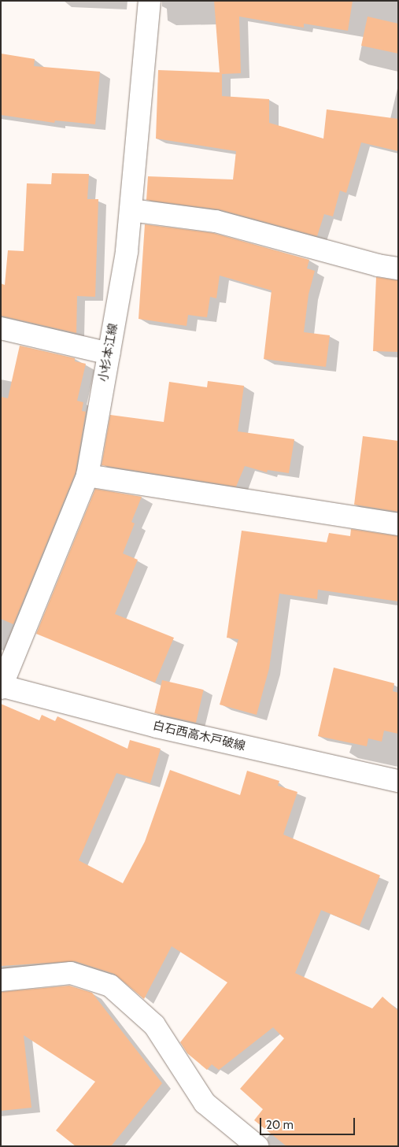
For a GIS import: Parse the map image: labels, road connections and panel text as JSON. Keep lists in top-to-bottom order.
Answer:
{
  "streets": {
    "main road": ["小杉本江線", "白石西高木戸破線"]
  },
  "crossings": [
    ["小杉本江線", "白石西高木戸破線"]
  ],
  "scale_bar": "20 m"
}
